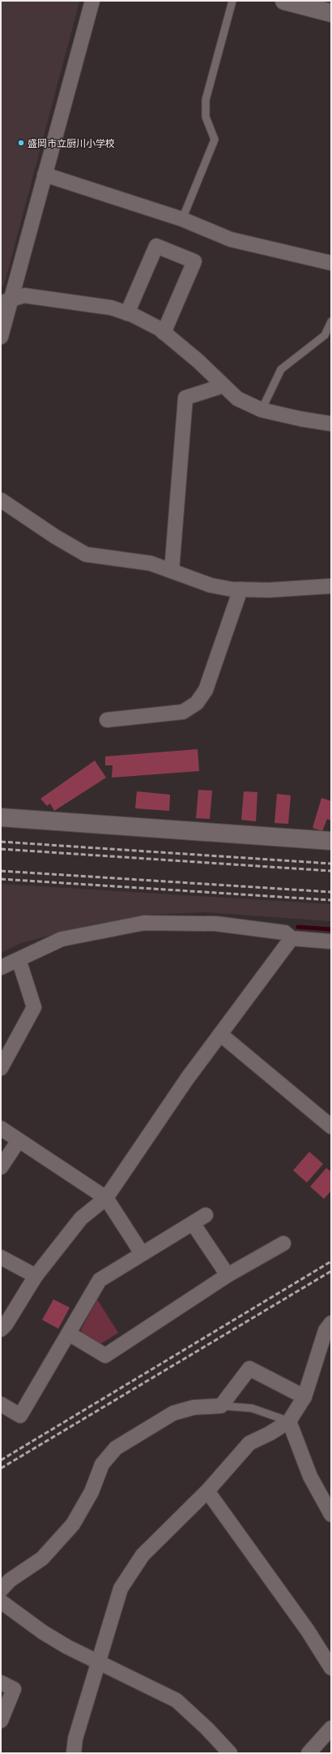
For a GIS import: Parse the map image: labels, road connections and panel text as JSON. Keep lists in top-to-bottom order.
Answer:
{
  "places": ["盛岡市立厨川小学校"]
}
